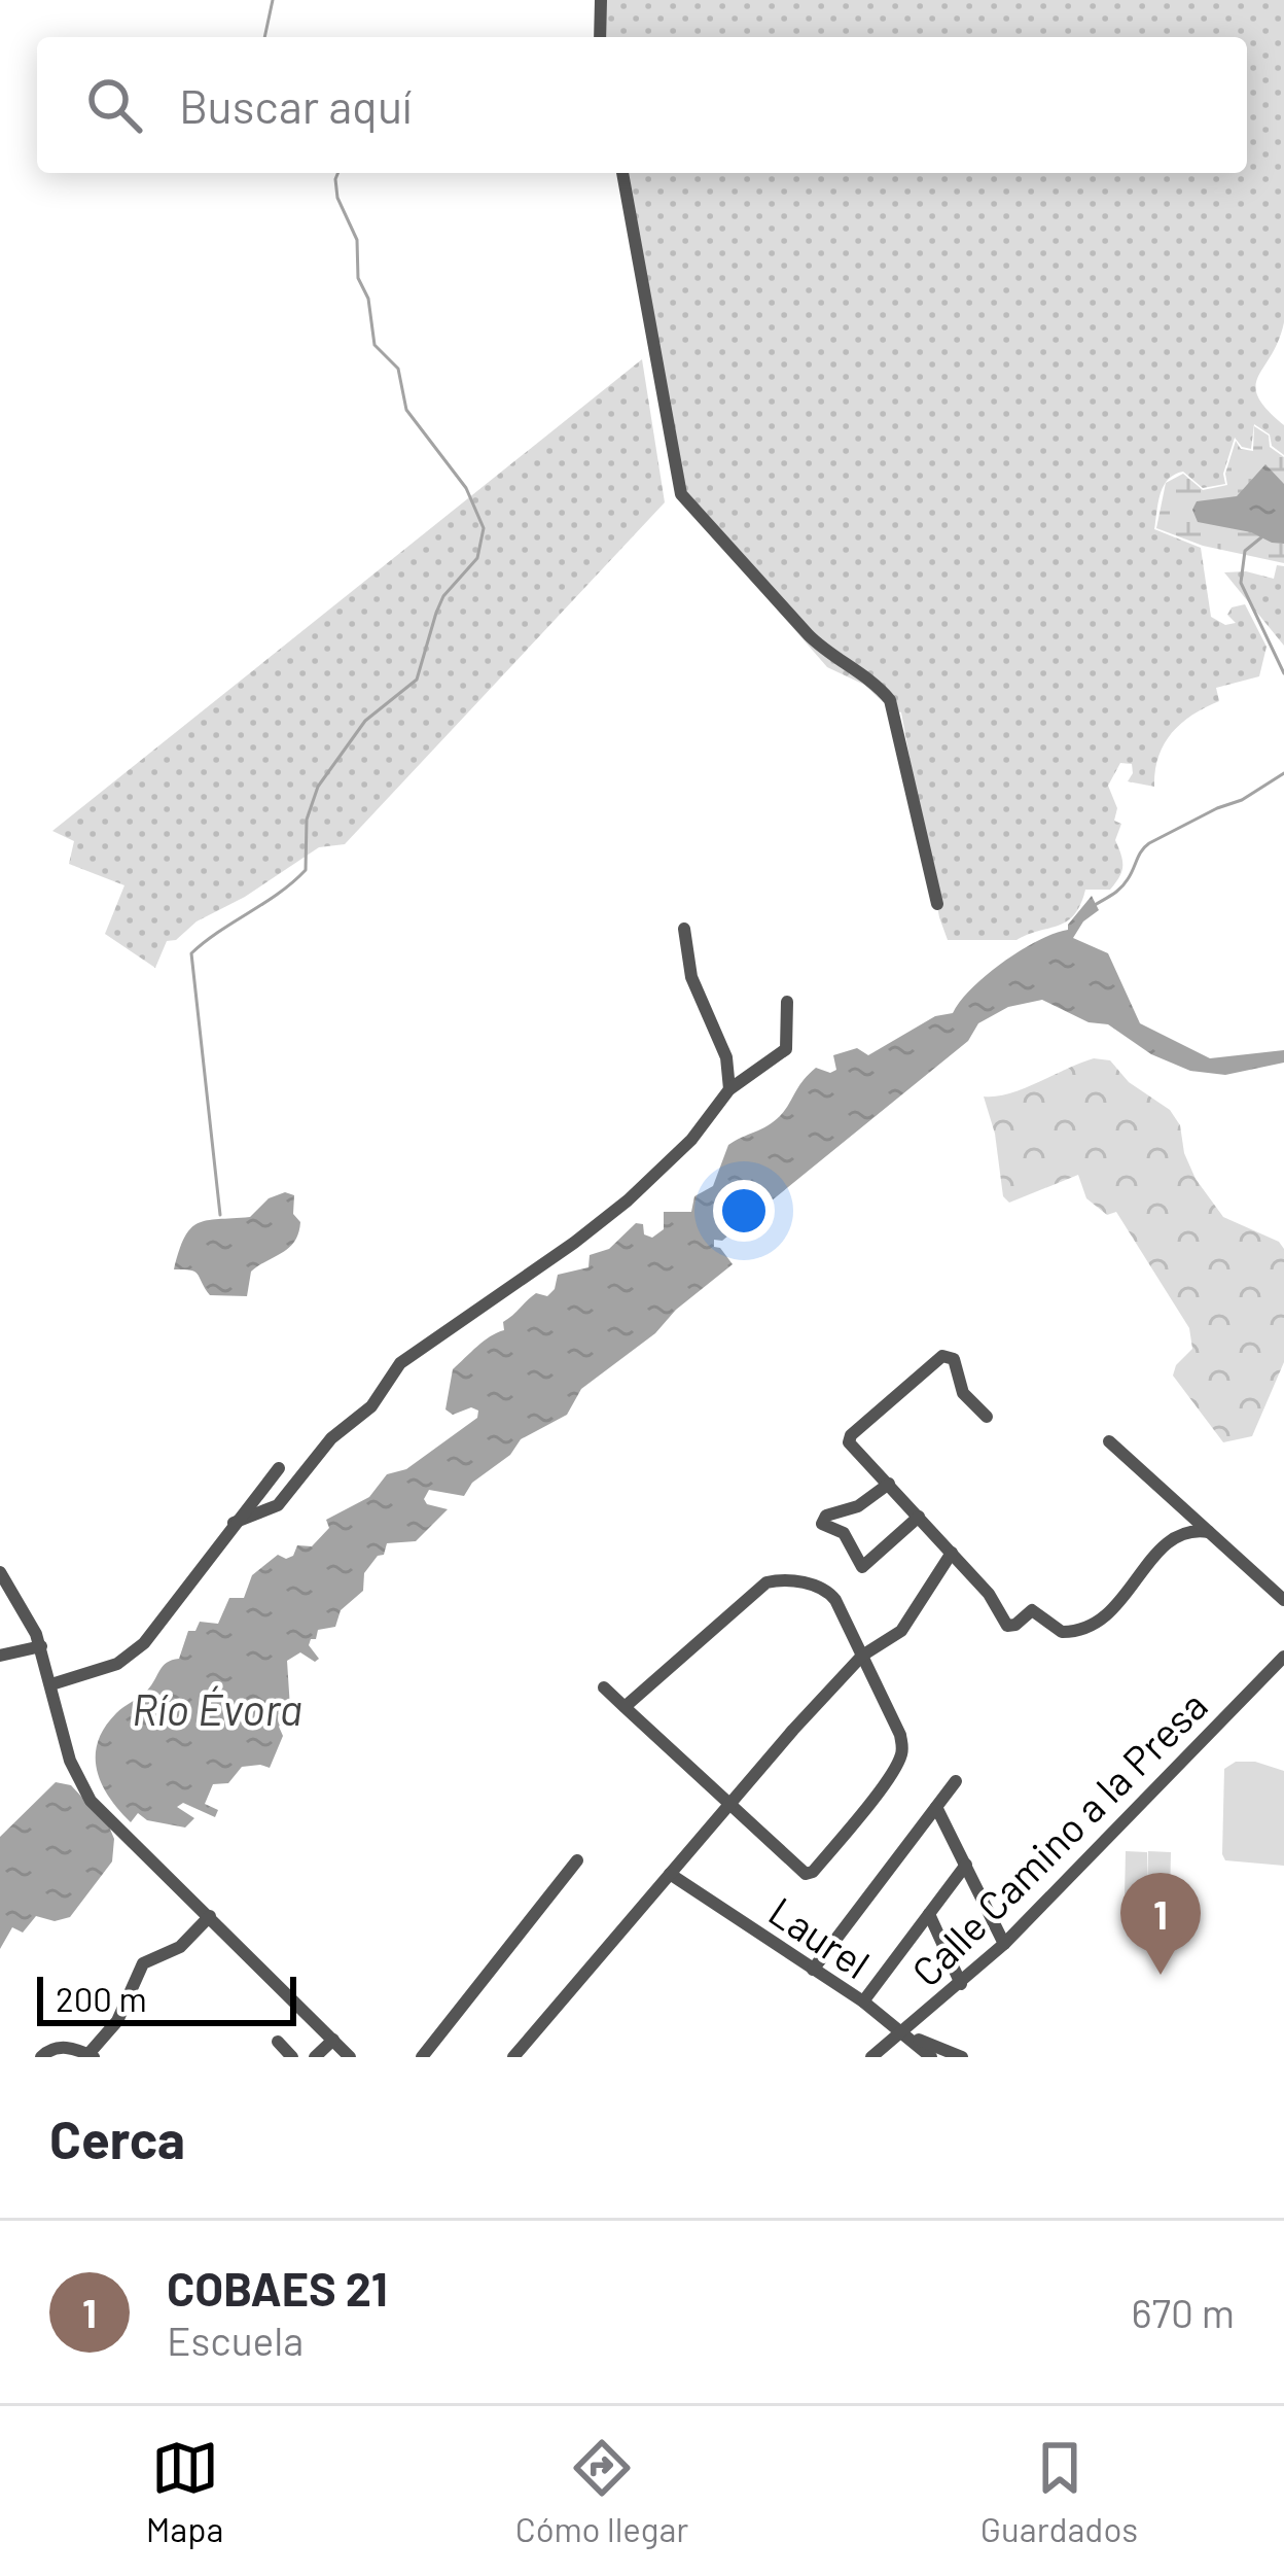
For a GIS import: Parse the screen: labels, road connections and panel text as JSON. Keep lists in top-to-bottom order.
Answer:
{
  "streets": {
    "street": ["Calle Camino a la Presa", "Laurel"]
  },
  "crossings": [
    ["Calle Camino a la Presa", "Laurel"]
  ],
  "water": ["Río Évora"],
  "scale_bar": "200 m",
  "page": {
    "search": "Buscar aquí",
    "pins": "1",
    "scale": "200 m",
    "heading": "Cerca",
    "list": [
      {
        "mark": "1",
        "name": "COBAES 21",
        "note": "Escuela",
        "value": "670 m"
      }
    ],
    "nav": ["Mapa", "Cómo llegar", "Guardados"]
  }
}
